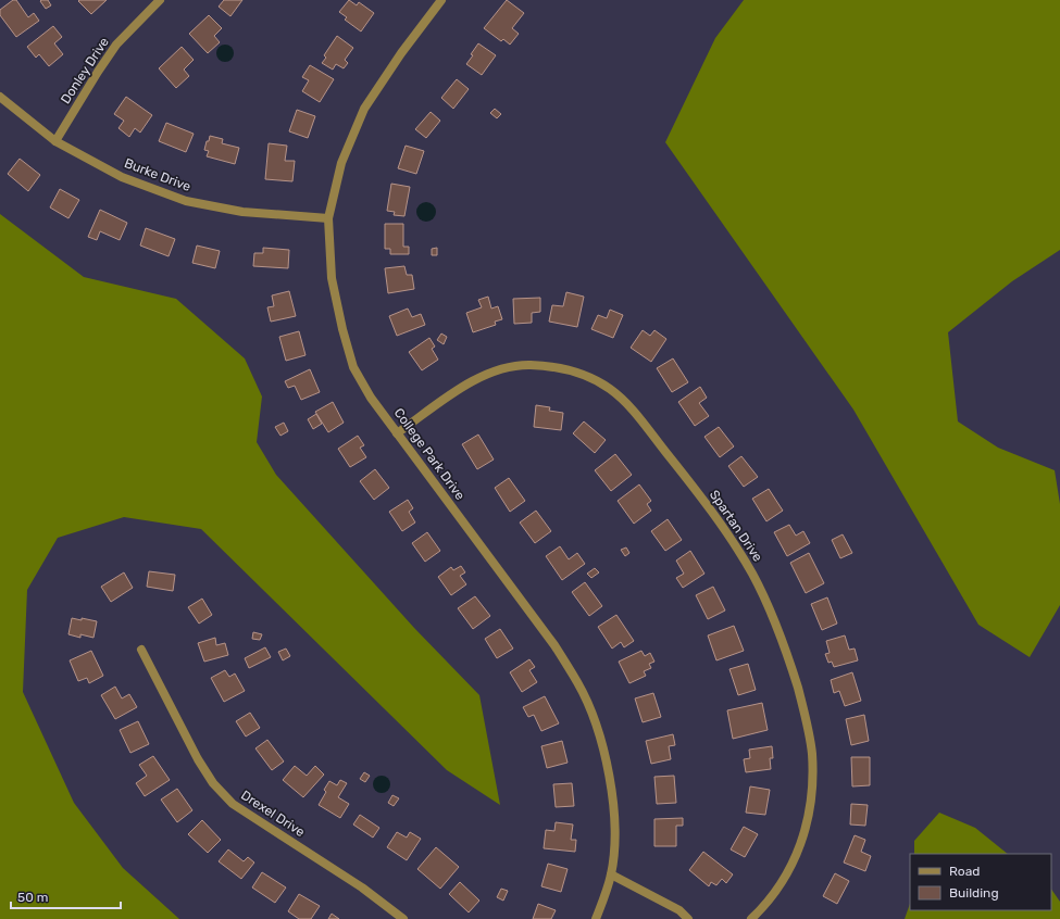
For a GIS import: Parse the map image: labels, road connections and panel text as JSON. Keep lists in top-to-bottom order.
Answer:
{
  "streets": {
    "street": [
      "Donley Drive",
      "Burke Drive",
      "College Park Drive",
      "Spartan Drive",
      "Drexel Drive"
    ]
  },
  "crossings": [
    ["Donley Drive", "Burke Drive"],
    ["Burke Drive", "College Park Drive"],
    ["College Park Drive", "Spartan Drive"]
  ],
  "legend": ["Road", "Building"],
  "scale_bar": "50 m"
}
